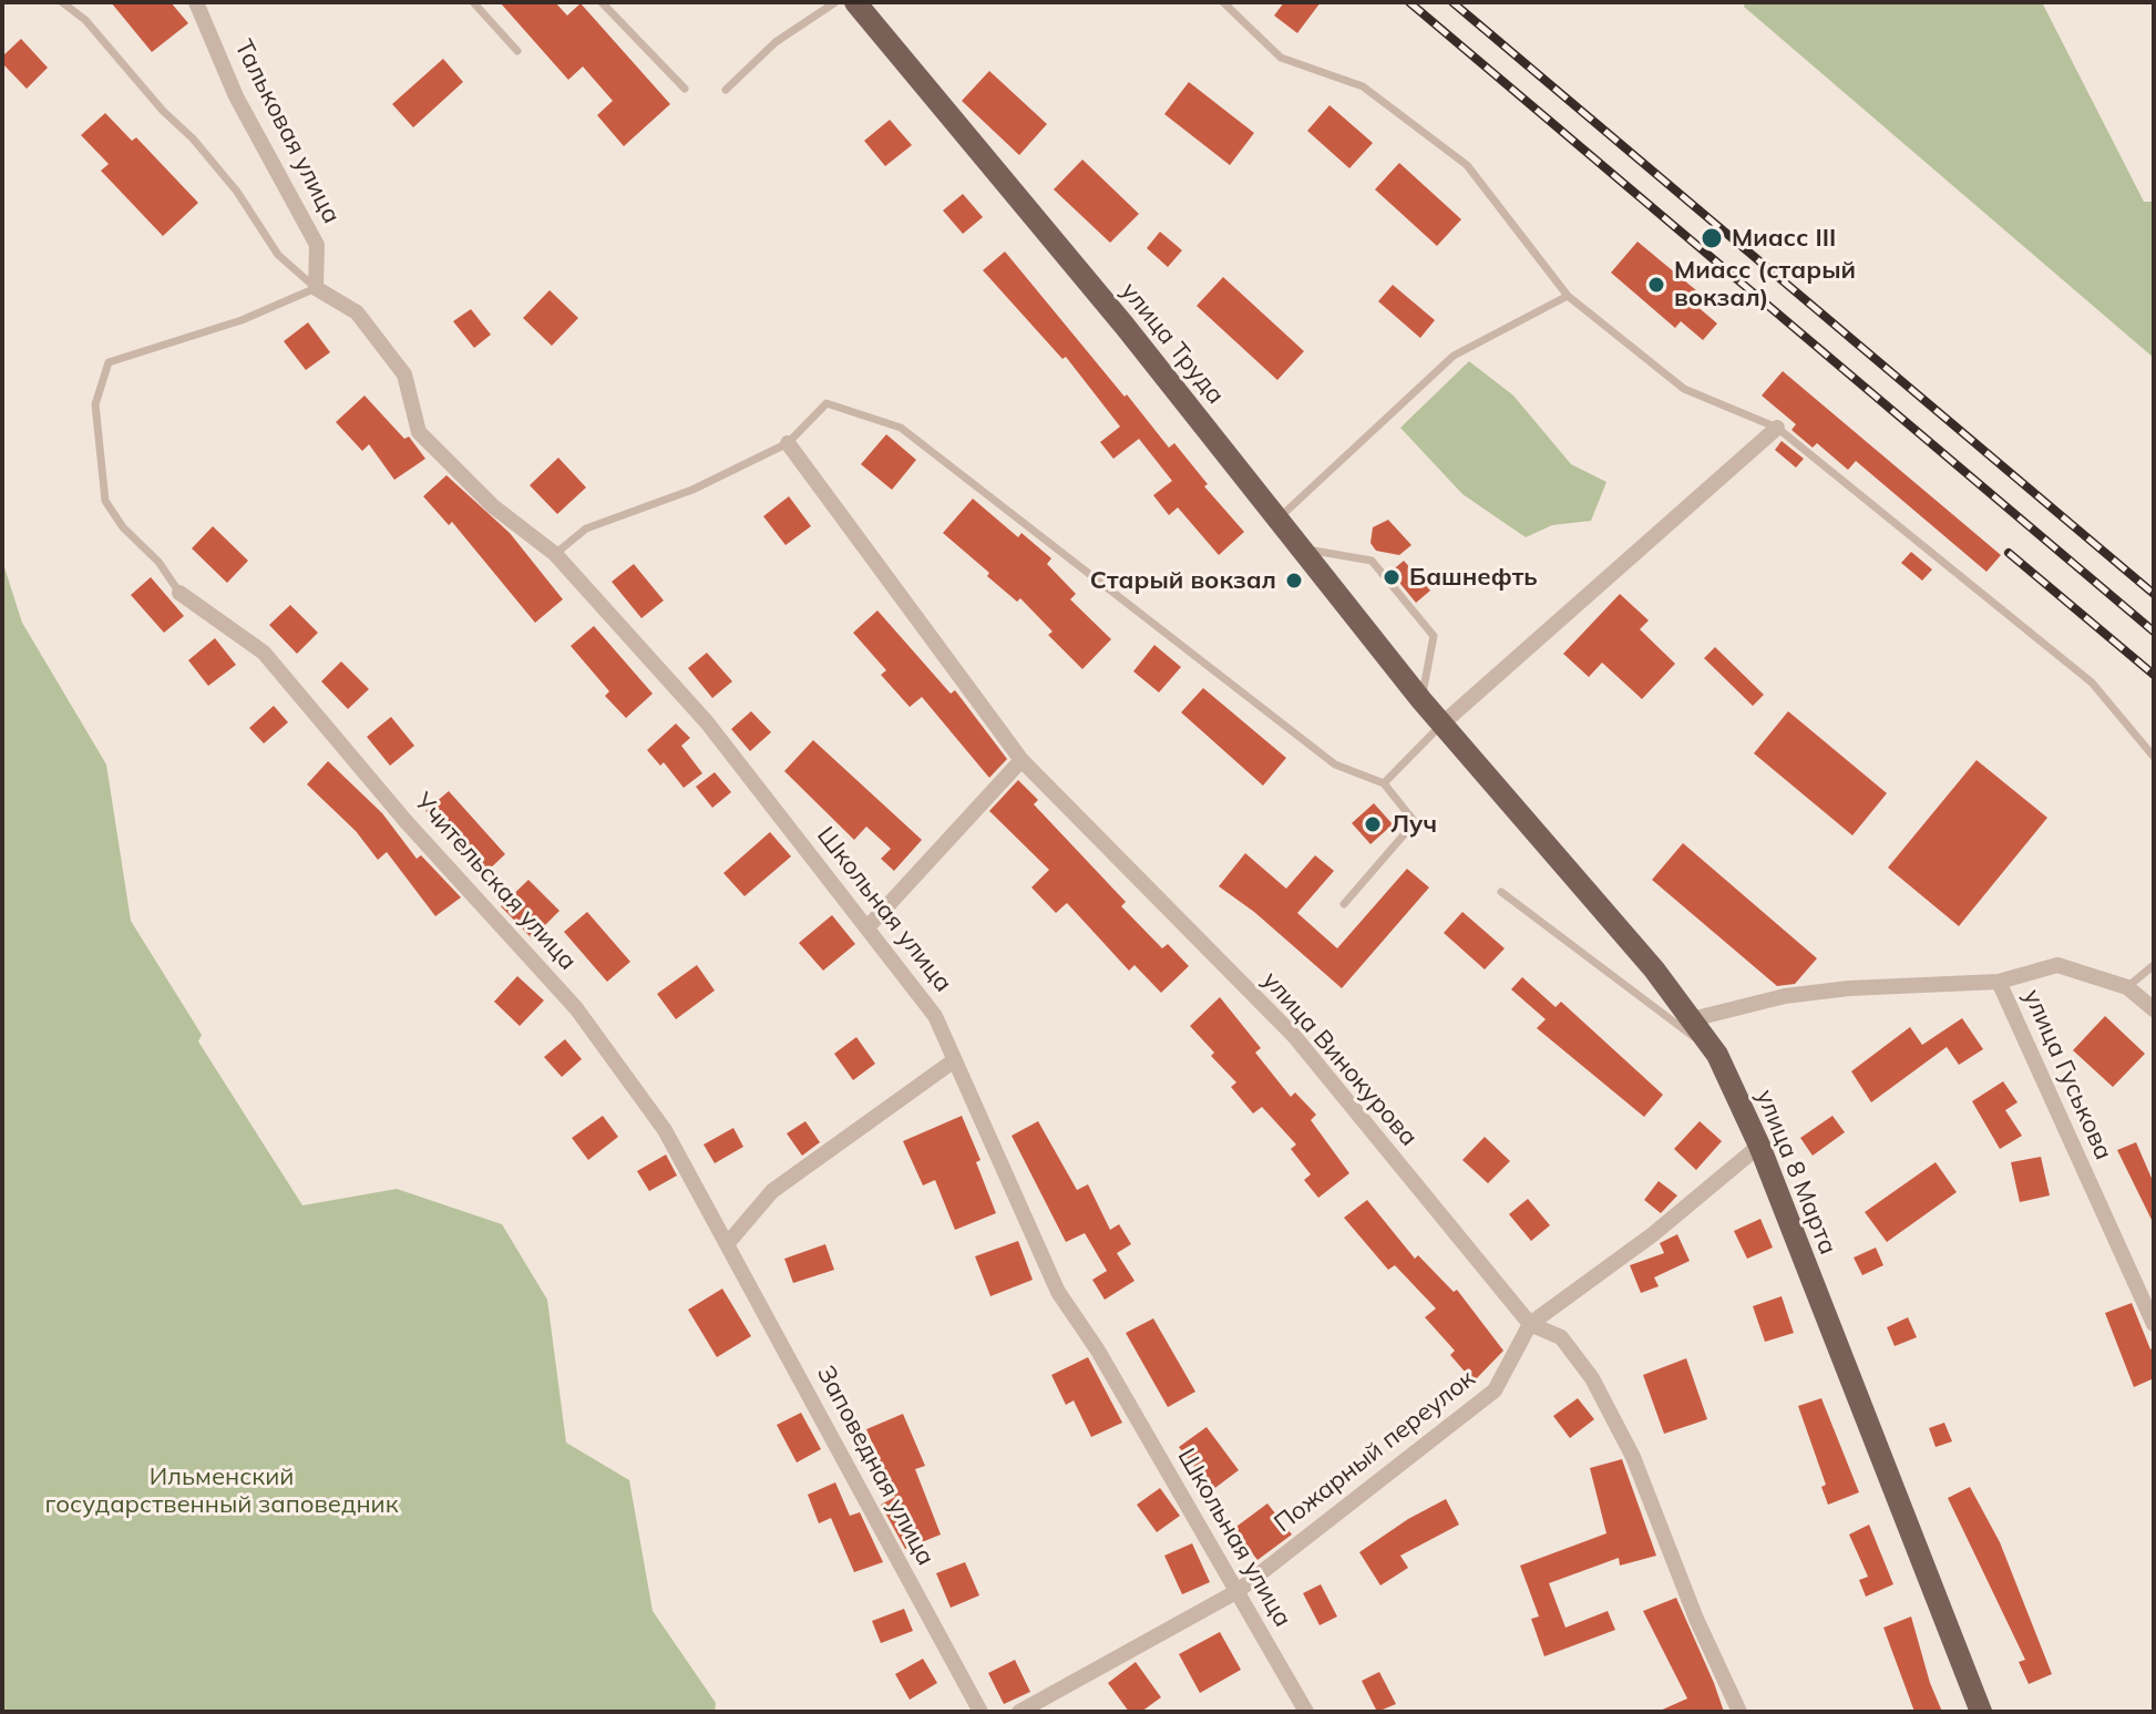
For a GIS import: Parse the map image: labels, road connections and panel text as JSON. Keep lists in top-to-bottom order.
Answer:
{
  "streets": {
    "main road": ["улица Труда", "улица 8 Марта"],
    "street": [
      "Тальковая улица",
      "Учительская улица",
      "Школьная улица",
      "улица Винокурова",
      "улица Гуськова",
      "Пожарный переулок",
      "Заповедная улица"
    ]
  },
  "crossings": [
    ["Тальковая улица", "Школьная улица"],
    ["улица Труда", "улица 8 Марта"],
    ["Учительская улица", "Заповедная улица"],
    ["Школьная улица", "Пожарный переулок"],
    ["улица Винокурова", "Пожарный переулок"],
    ["улица Гуськова", "улица 8 Марта"],
    ["улица 8 Марта", "Пожарный переулок"]
  ],
  "parks": ["Ильменский государственный заповедник"],
  "places": [
    "Миасс III",
    "Миасс (старый вокзал)",
    "Башнефть",
    "Старый вокзал",
    "Луч"
  ]
}
